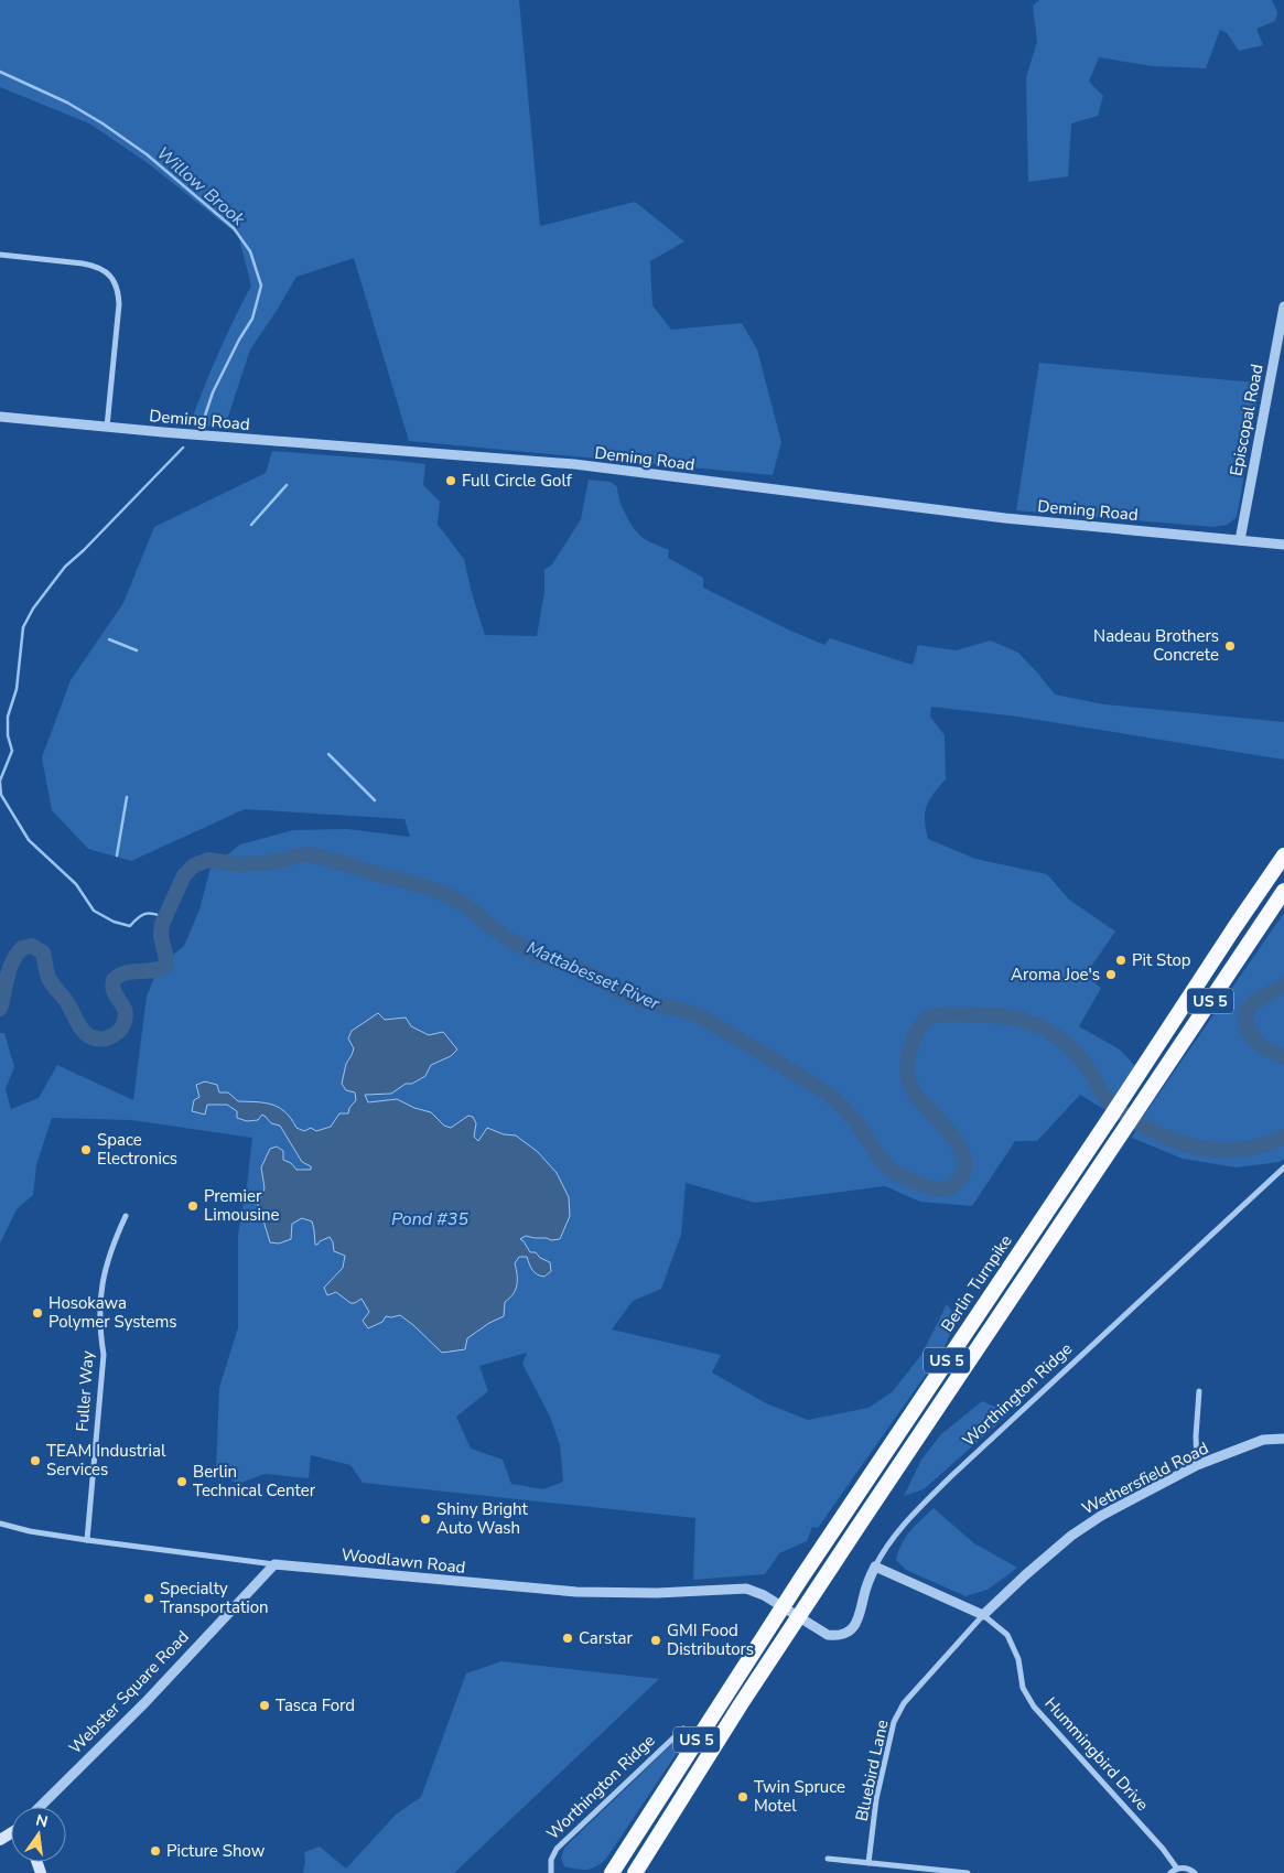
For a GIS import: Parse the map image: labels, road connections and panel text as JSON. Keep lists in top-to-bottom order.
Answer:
{
  "streets": {
    "highway": ["US 5", "Berlin Turnpike"],
    "street": [
      "Deming Road",
      "Episcopal Road",
      "Fuller Way",
      "Worthington Ridge",
      "Wethersfield Road",
      "Woodlawn Road",
      "Webster Square Road",
      "Hummingbird Drive",
      "Bluebird Lane"
    ]
  },
  "crossings": [
    ["Deming Road", "Episcopal Road"],
    ["US 5", "Worthington Ridge"],
    ["US 5", "Woodlawn Road"],
    ["Berlin Turnpike", "Woodlawn Road"],
    ["Fuller Way", "Woodlawn Road"],
    ["Worthington Ridge", "Woodlawn Road"],
    ["Worthington Ridge", "Hummingbird Drive"],
    ["Wethersfield Road", "Hummingbird Drive"],
    ["Wethersfield Road", "Bluebird Lane"],
    ["Woodlawn Road", "Webster Square Road"],
    ["Hummingbird Drive", "Bluebird Lane"]
  ],
  "water": ["Willow Brook", "Mattabesset River", "Pond #35"],
  "places": [
    "Full Circle Golf",
    "Nadeau Brothers Concrete",
    "Pit Stop",
    "Aroma Joe's",
    "Space Electronics",
    "Premier Limousine",
    "Hosokawa Polymer Systems",
    "TEAM Industrial Services",
    "Berlin Technical Center",
    "Shiny Bright Auto Wash",
    "Specialty Transportation",
    "Carstar",
    "GMI Food Distributors",
    "Tasca Ford",
    "Twin Spruce Motel",
    "Picture Show"
  ],
  "north": "top"
}
